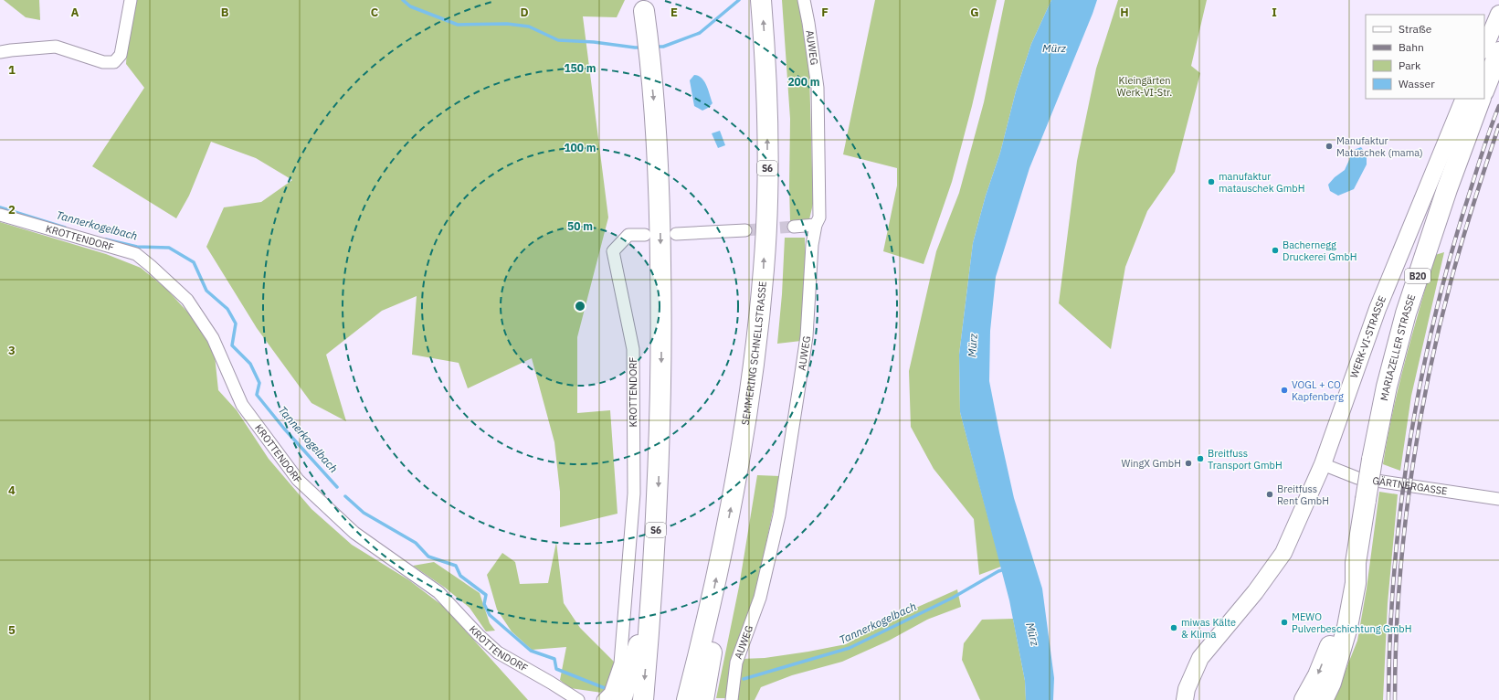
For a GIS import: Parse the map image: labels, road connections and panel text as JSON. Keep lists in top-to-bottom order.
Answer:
{
  "streets": {
    "highway": [
      "S6",
      "B20",
      "MARIAZELLER STRASSE",
      "SEMMERING SCHNELLSTRASSE"
    ],
    "main road": ["WERK-VI-STRASSE"],
    "street": ["AUWEG", "KROTTENDORF", "GÄRTNERGASSE"]
  },
  "crossings": [
    ["WERK-VI-STRASSE", "GÄRTNERGASSE"]
  ],
  "water": ["Mürz", "Tannerkogelbach"],
  "parks": ["Kleingärten Werk-VI-Str."],
  "places": [
    "Manufaktur Matuschek (mama)",
    "manufaktur matauschek GmbH",
    "Bachernegg Druckerei GmbH",
    "VOGL + CO Kapfenberg",
    "Breitfuss Transport GmbH",
    "WingX GmbH",
    "Breitfuss Rent GmbH",
    "MEWO Pulverbeschichtung GmbH",
    "miwas Kälte & Klima"
  ],
  "legend": [
    "Straße",
    "Bahn",
    "Park",
    "Wasser"
  ],
  "grid": {
    "columns": [
      "A",
      "B",
      "C",
      "D",
      "E",
      "F",
      "G",
      "H",
      "I"
    ],
    "rows": [
      "1",
      "2",
      "3",
      "4",
      "5"
    ]
  },
  "rings": [
    "150 m",
    "200 m",
    "100 m",
    "50 m"
  ]
}
